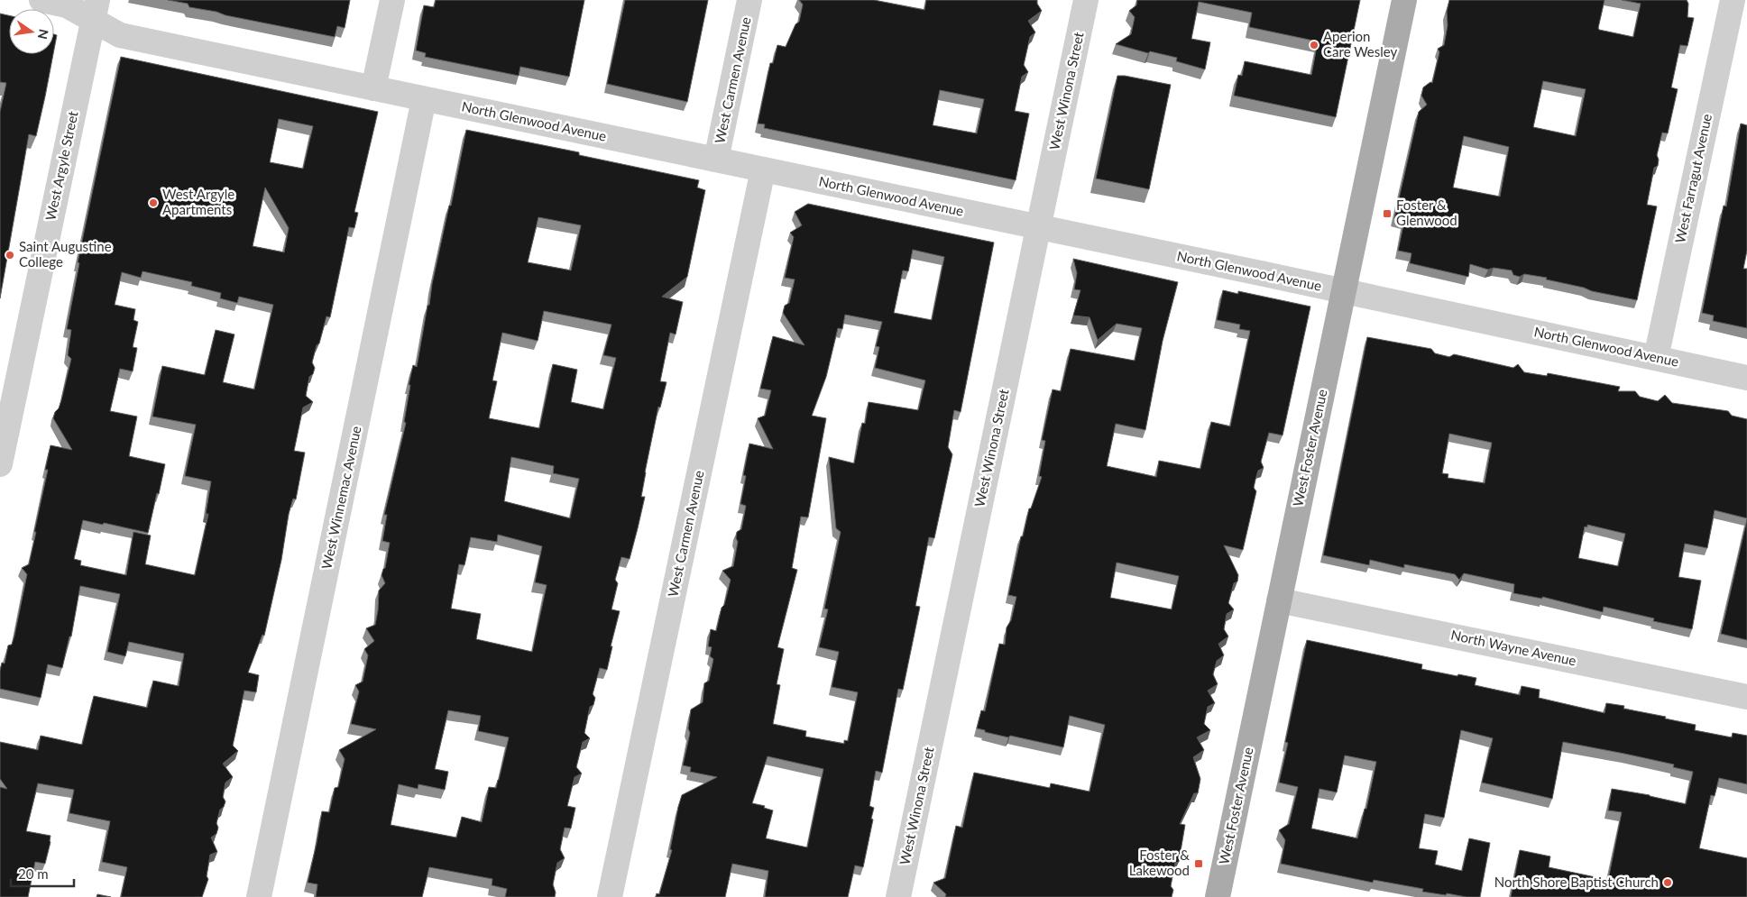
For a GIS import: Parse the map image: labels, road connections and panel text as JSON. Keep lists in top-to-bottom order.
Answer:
{
  "streets": {
    "main road": ["West Foster Avenue"],
    "street": [
      "West Carmen Avenue",
      "West Winona Street",
      "North Glenwood Avenue",
      "West Argyle Street",
      "West Farragut Avenue",
      "West Winnemac Avenue",
      "North Wayne Avenue"
    ]
  },
  "crossings": [
    ["West Carmen Avenue", "North Glenwood Avenue"],
    ["West Winona Street", "North Glenwood Avenue"],
    ["North Glenwood Avenue", "West Argyle Street"],
    ["North Glenwood Avenue", "West Farragut Avenue"],
    ["North Glenwood Avenue", "West Foster Avenue"],
    ["North Glenwood Avenue", "West Winnemac Avenue"],
    ["West Foster Avenue", "North Wayne Avenue"]
  ],
  "places": {
    "other": [
      "Aperion Care Wesley",
      "West Argyle Apartments",
      "Saint Augustine College",
      "North Shore Baptist Church"
    ],
    "transit": ["Foster & Glenwood", "Foster & Lakewood"]
  },
  "scale_bar": "20 m",
  "north": "right"
}
